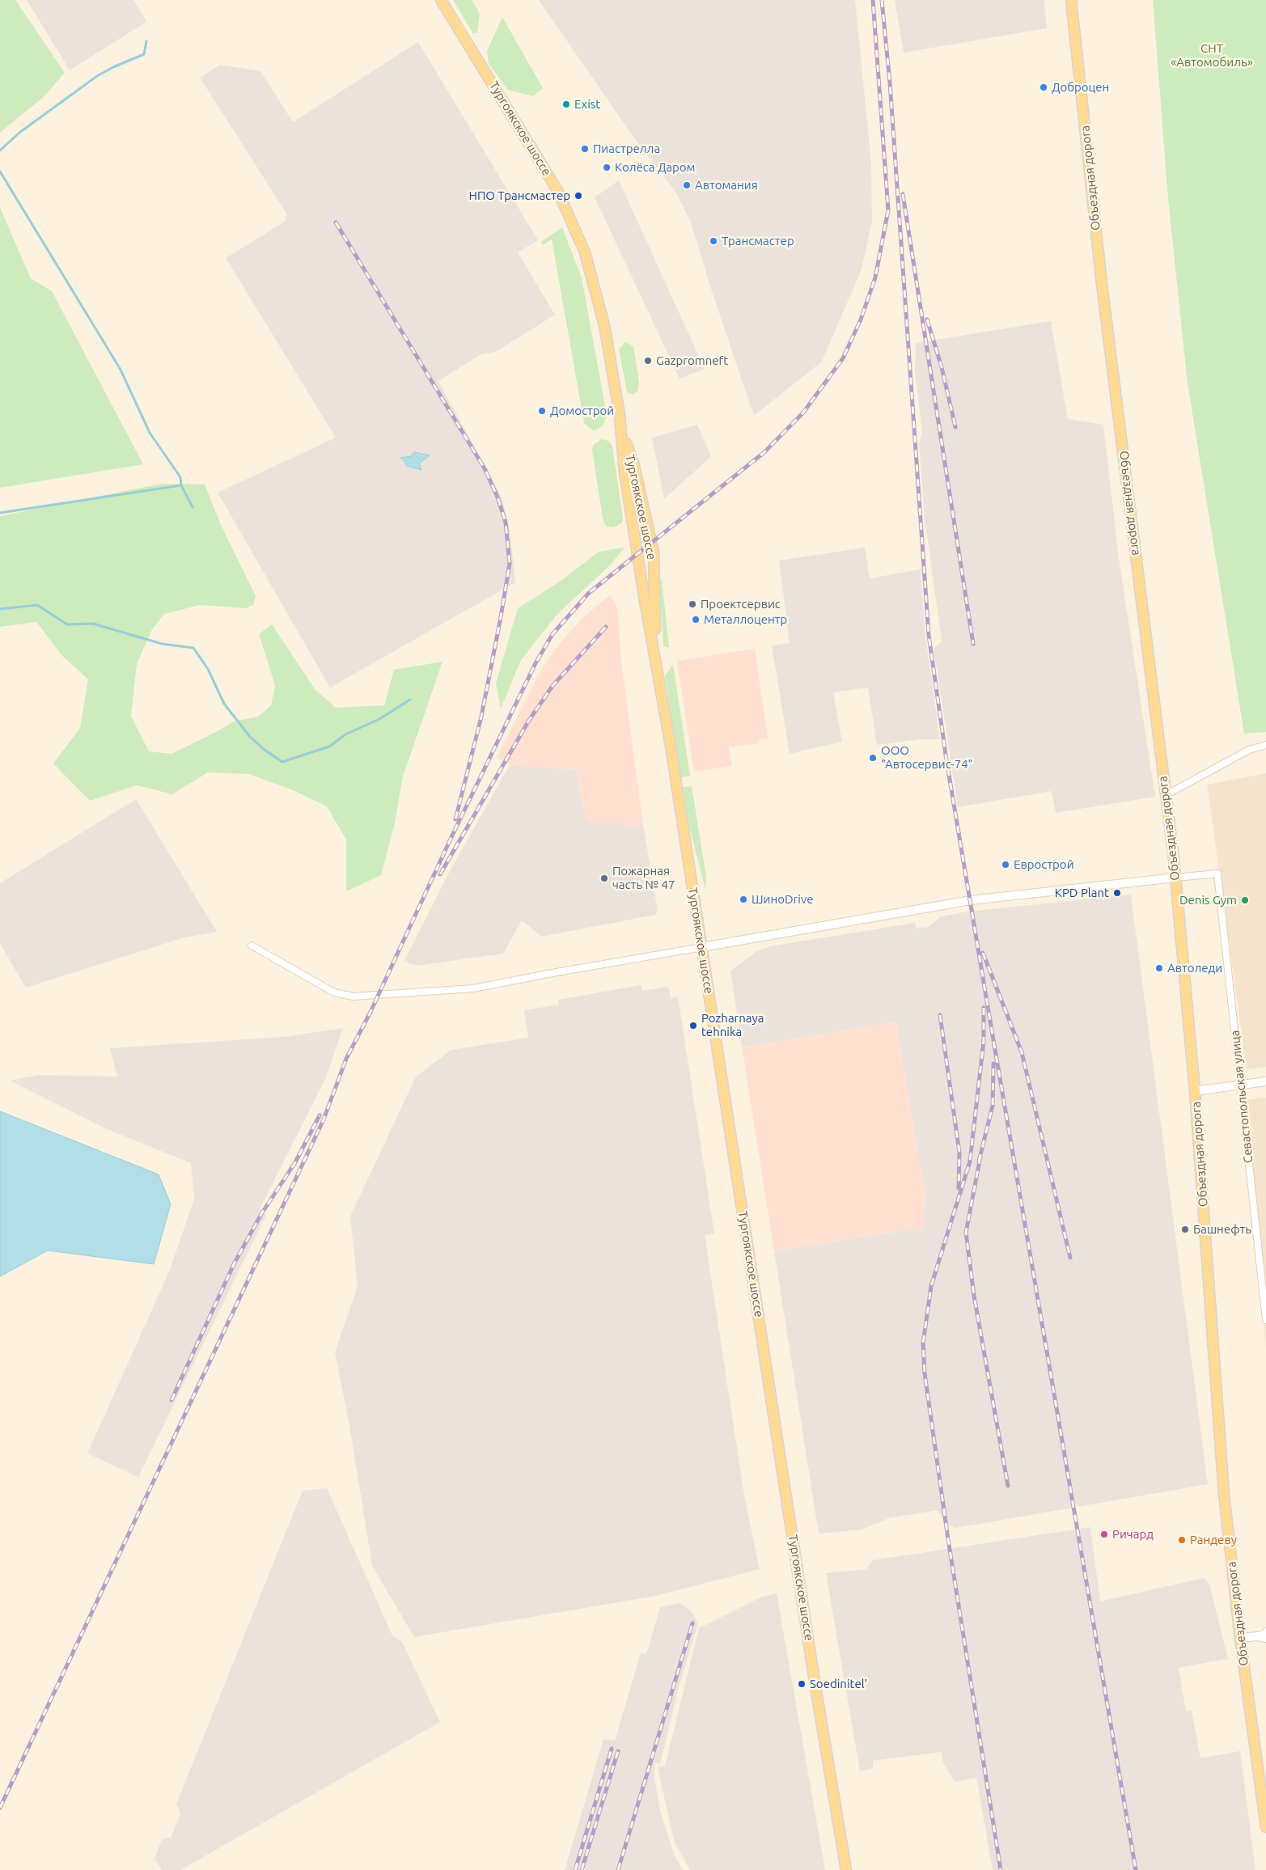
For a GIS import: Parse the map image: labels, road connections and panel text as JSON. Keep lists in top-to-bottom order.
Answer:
{
  "streets": {
    "main road": ["Тургоякское шоссе", "Объездная дорога"],
    "street": ["Севастопольская улица"]
  },
  "crossings": [
    ["Объездная дорога", "Севастопольская улица"]
  ],
  "parks": ["СНТ «Автомобиль»"],
  "places": [
    "Доброцен",
    "Exist",
    "Пиастрелла",
    "Колёса Даром",
    "Автомания",
    "НПО Трансмастер",
    "Трансмастер",
    "Gazpromneft",
    "Домострой",
    "Проектсервис",
    "Металлоцентр",
    "ООО \"Автосервис-74\"",
    "Еврострой",
    "Пожарная часть № 47",
    "KPD Plant",
    "ШиноDrive",
    "Denis Gym",
    "Автоледи",
    "Pozharnaya tehnika",
    "Башнефть",
    "Ричард",
    "Рандеву",
    "Soedinitel'"
  ]
}
